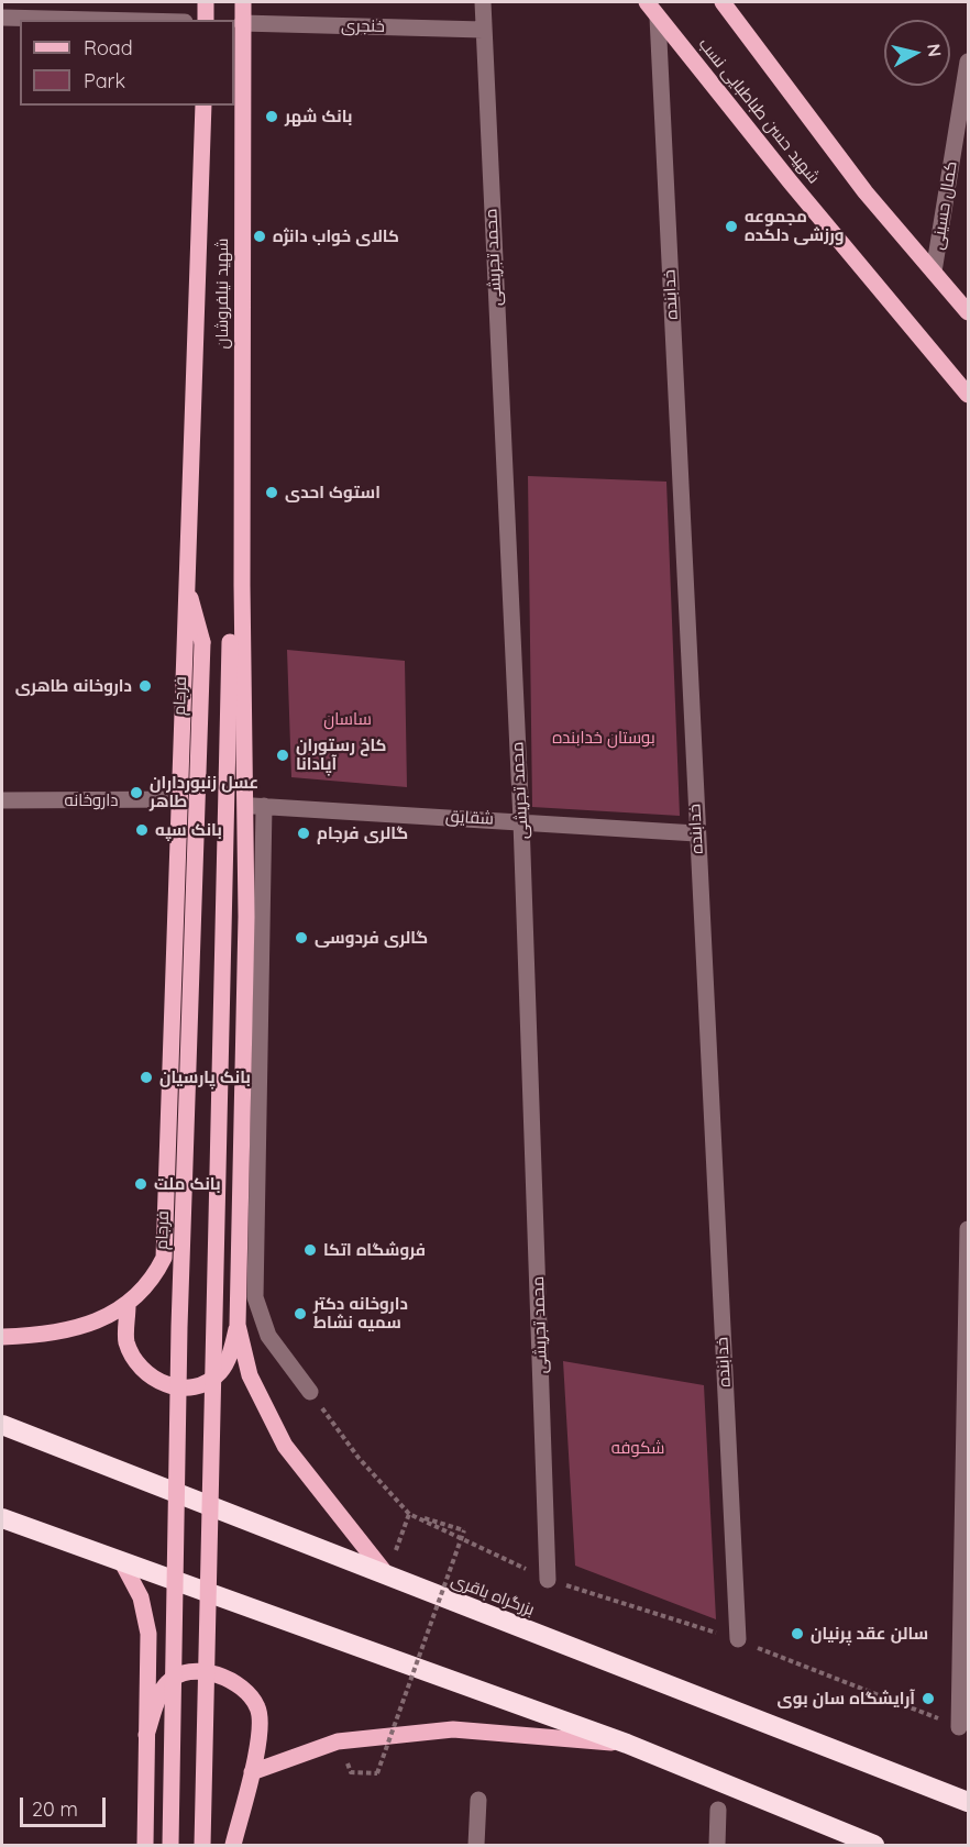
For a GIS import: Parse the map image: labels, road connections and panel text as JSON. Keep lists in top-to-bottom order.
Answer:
{
  "streets": {
    "highway": ["بزرگراه باقری"],
    "main road": ["شهید حسن طباطبایی نسب", "شهید نیلفروشان", "فرجام"],
    "street": [
      "خنجری",
      "کمال حسینی",
      "محمد تجریشی",
      "خدابنده",
      "داروخانه",
      "شقایق"
    ]
  },
  "crossings": [
    ["خنجری", "محمد تجریشی"],
    ["خنجری", "شهید نیلفروشان"],
    ["شهید حسن طباطبایی نسب", "کمال حسینی"],
    ["شهید حسن طباطبایی نسب", "خدابنده"],
    ["محمد تجریشی", "شقایق"],
    ["شهید نیلفروشان", "فرجام"],
    ["شهید نیلفروشان", "داروخانه"],
    ["خدابنده", "شقایق"]
  ],
  "parks": ["ساسان", "بوستان خدابنده", "شکوفه"],
  "places": [
    "بانک شهر",
    "مجموعه ورزشی دلکده",
    "کالای خواب دانژه",
    "استوک احدی",
    "داروخانه طاهری",
    "کاخ رستوران آپادانا",
    "عسل زنبورداران طاهر",
    "بانک سپه",
    "گالری فرجام",
    "گالری فردوسی",
    "بانک پارسیان",
    "بانک ملت",
    "فروشگاه اتکا",
    "داروخانه دکتر سمیه نشاط",
    "سالن عقد پرنیان",
    "آرایشگاه سان بوی"
  ],
  "legend": ["Road", "Park"],
  "scale_bar": "20 m",
  "north": "right"
}
